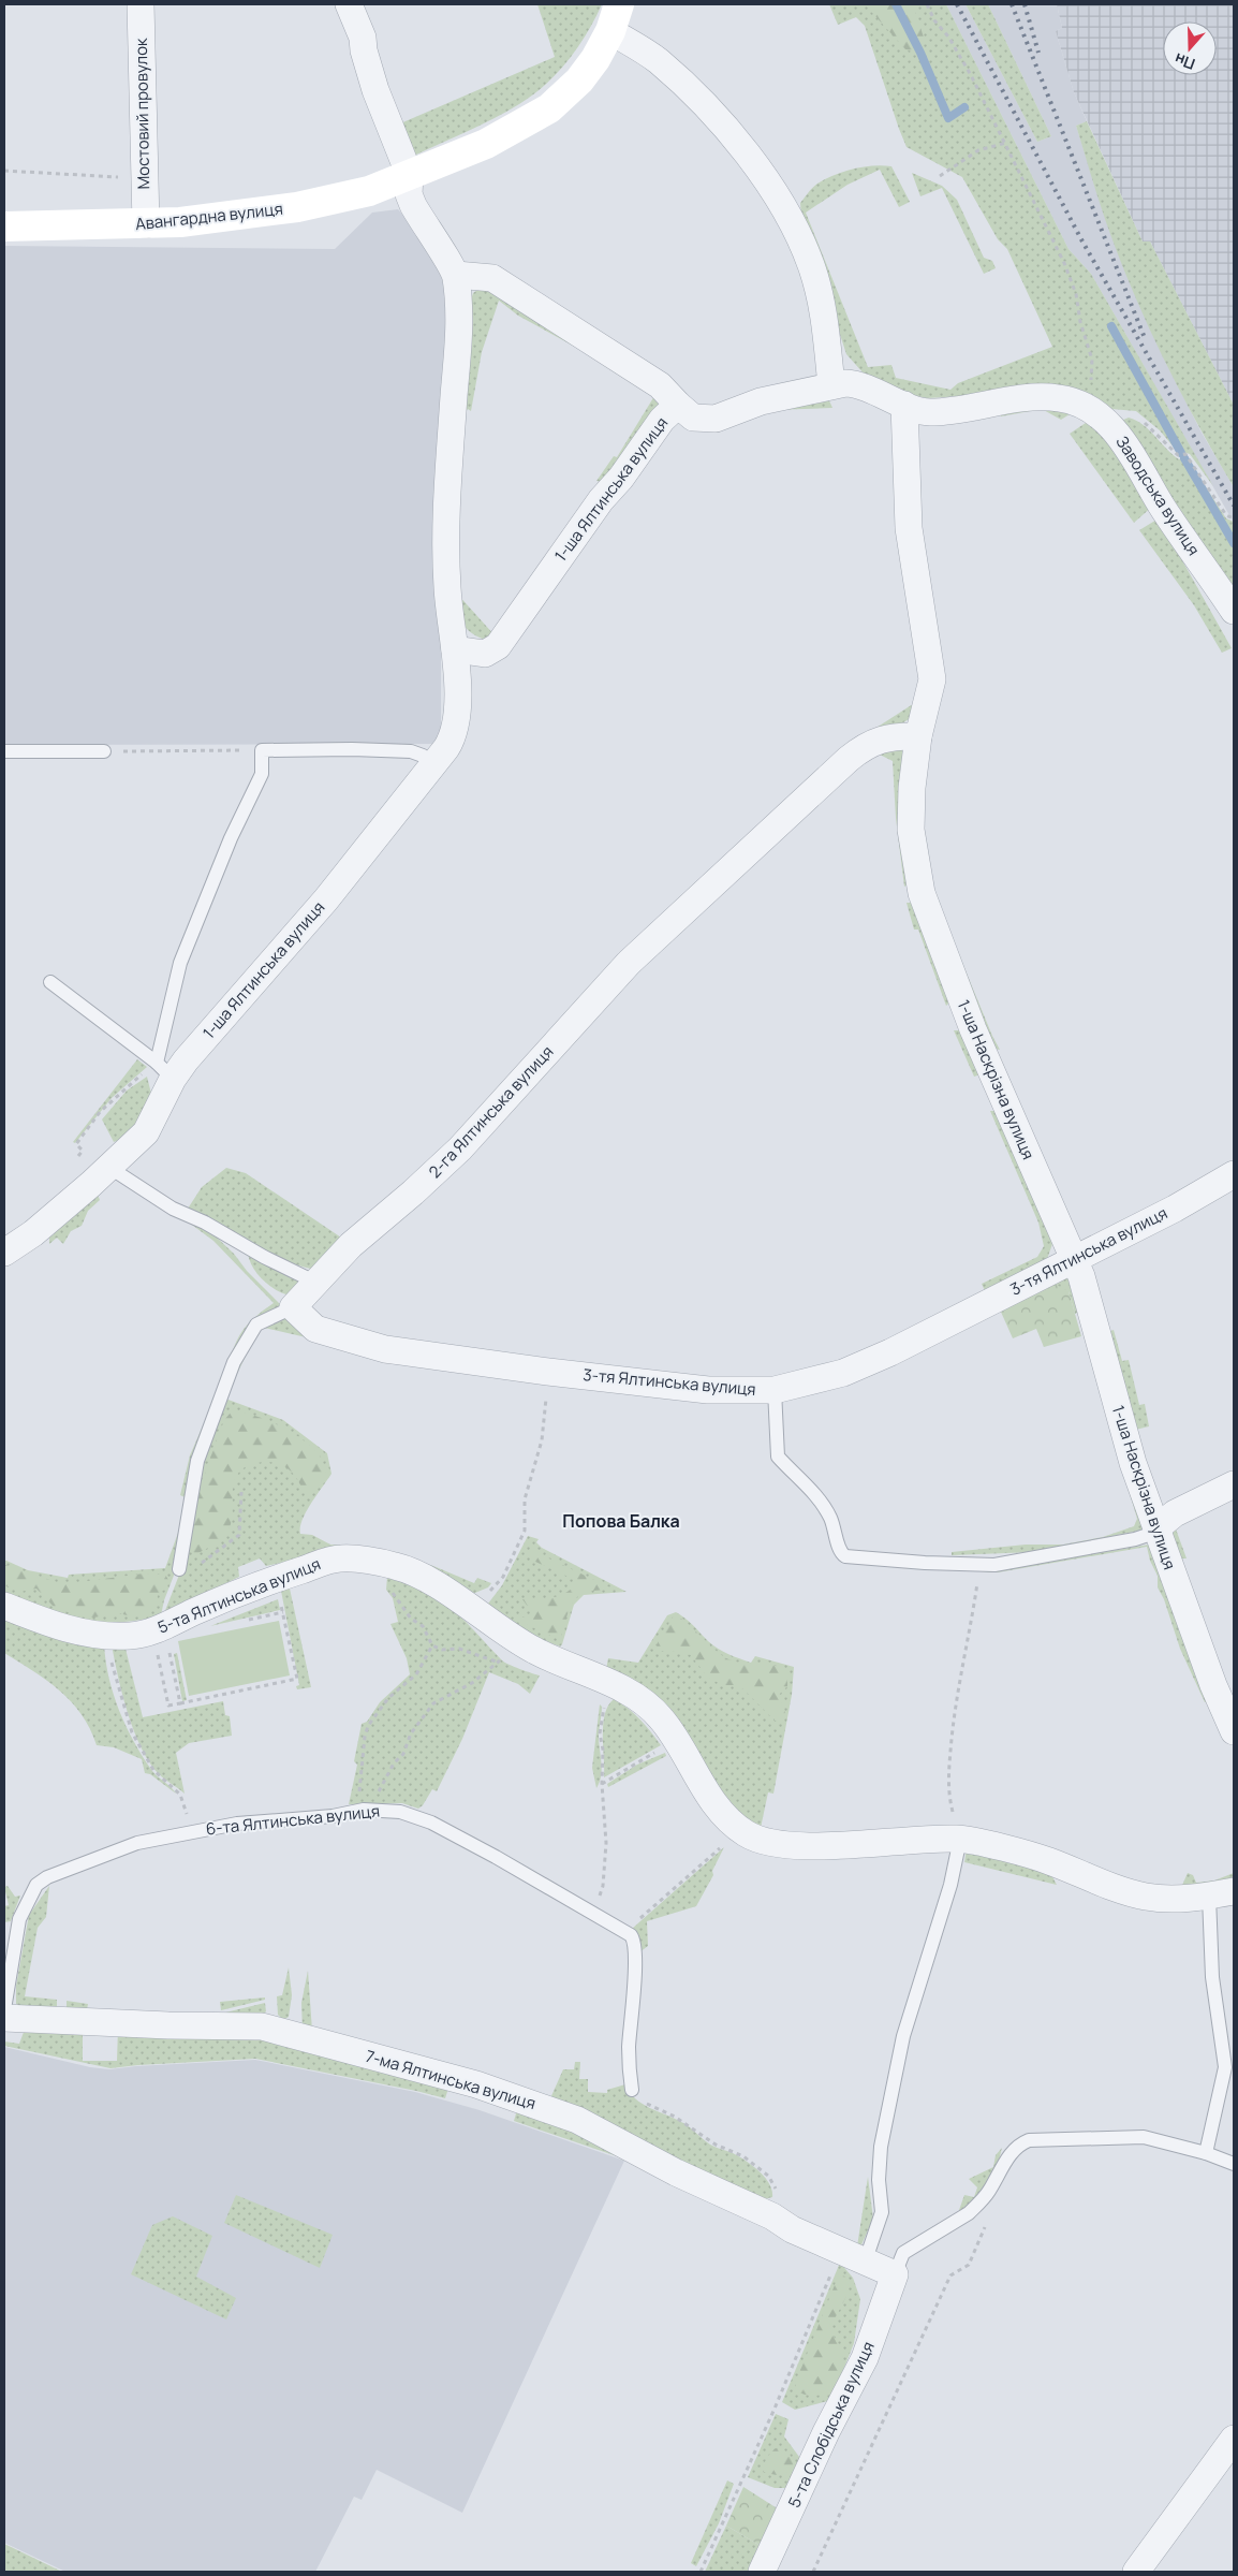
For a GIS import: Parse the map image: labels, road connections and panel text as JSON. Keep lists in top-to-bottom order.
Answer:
{
  "streets": {
    "street": [
      "Мостовий провулок",
      "Авангардна вулиця",
      "1-ша Ялтинська вулиця",
      "Заводська вулиця",
      "1-ша Наскрізна вулиця",
      "2-га Ялтинська вулиця",
      "3-тя Ялтинська вулиця",
      "5-та Ялтинська вулиця",
      "7-ма Ялтинська вулиця",
      "5-та Слобідська вулиця"
    ],
    "lane": ["6-та Ялтинська вулиця"]
  },
  "crossings": [
    ["Мостовий провулок", "Авангардна вулиця"],
    ["Авангардна вулиця", "1-ша Ялтинська вулиця"],
    ["1-ша Ялтинська вулиця", "Заводська вулиця"],
    ["Заводська вулиця", "1-ша Наскрізна вулиця"],
    ["1-ша Наскрізна вулиця", "2-га Ялтинська вулиця"],
    ["1-ша Наскрізна вулиця", "3-тя Ялтинська вулиця"],
    ["2-га Ялтинська вулиця", "3-тя Ялтинська вулиця"],
    ["7-ма Ялтинська вулиця", "5-та Слобідська вулиця"]
  ],
  "districts": ["Попова Балка"],
  "north": "bottom"
}
